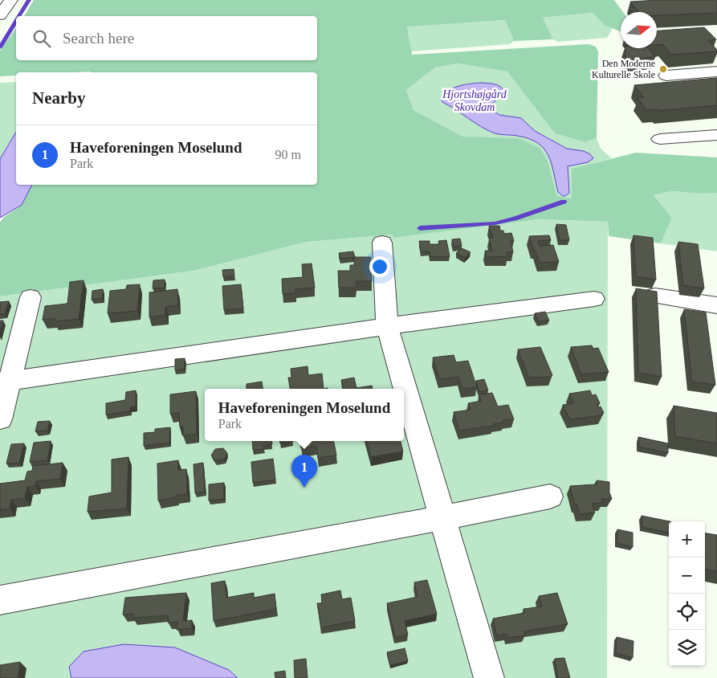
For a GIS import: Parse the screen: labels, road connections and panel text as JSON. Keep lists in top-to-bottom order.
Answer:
{
  "water": ["Hjortshøjgård Skovdam"],
  "places": ["Den Moderne Kulturelle Skole"],
  "north": "right",
  "page": {
    "search": "Search here",
    "heading": "Nearby",
    "list": [
      {
        "mark": "1",
        "name": "Haveforeningen Moselund",
        "note": "Park",
        "value": "90 m"
      }
    ],
    "popup": ["Haveforeningen Moselund", "Park"],
    "pins": "1",
    "map_buttons": ["+", "−"]
  }
}
